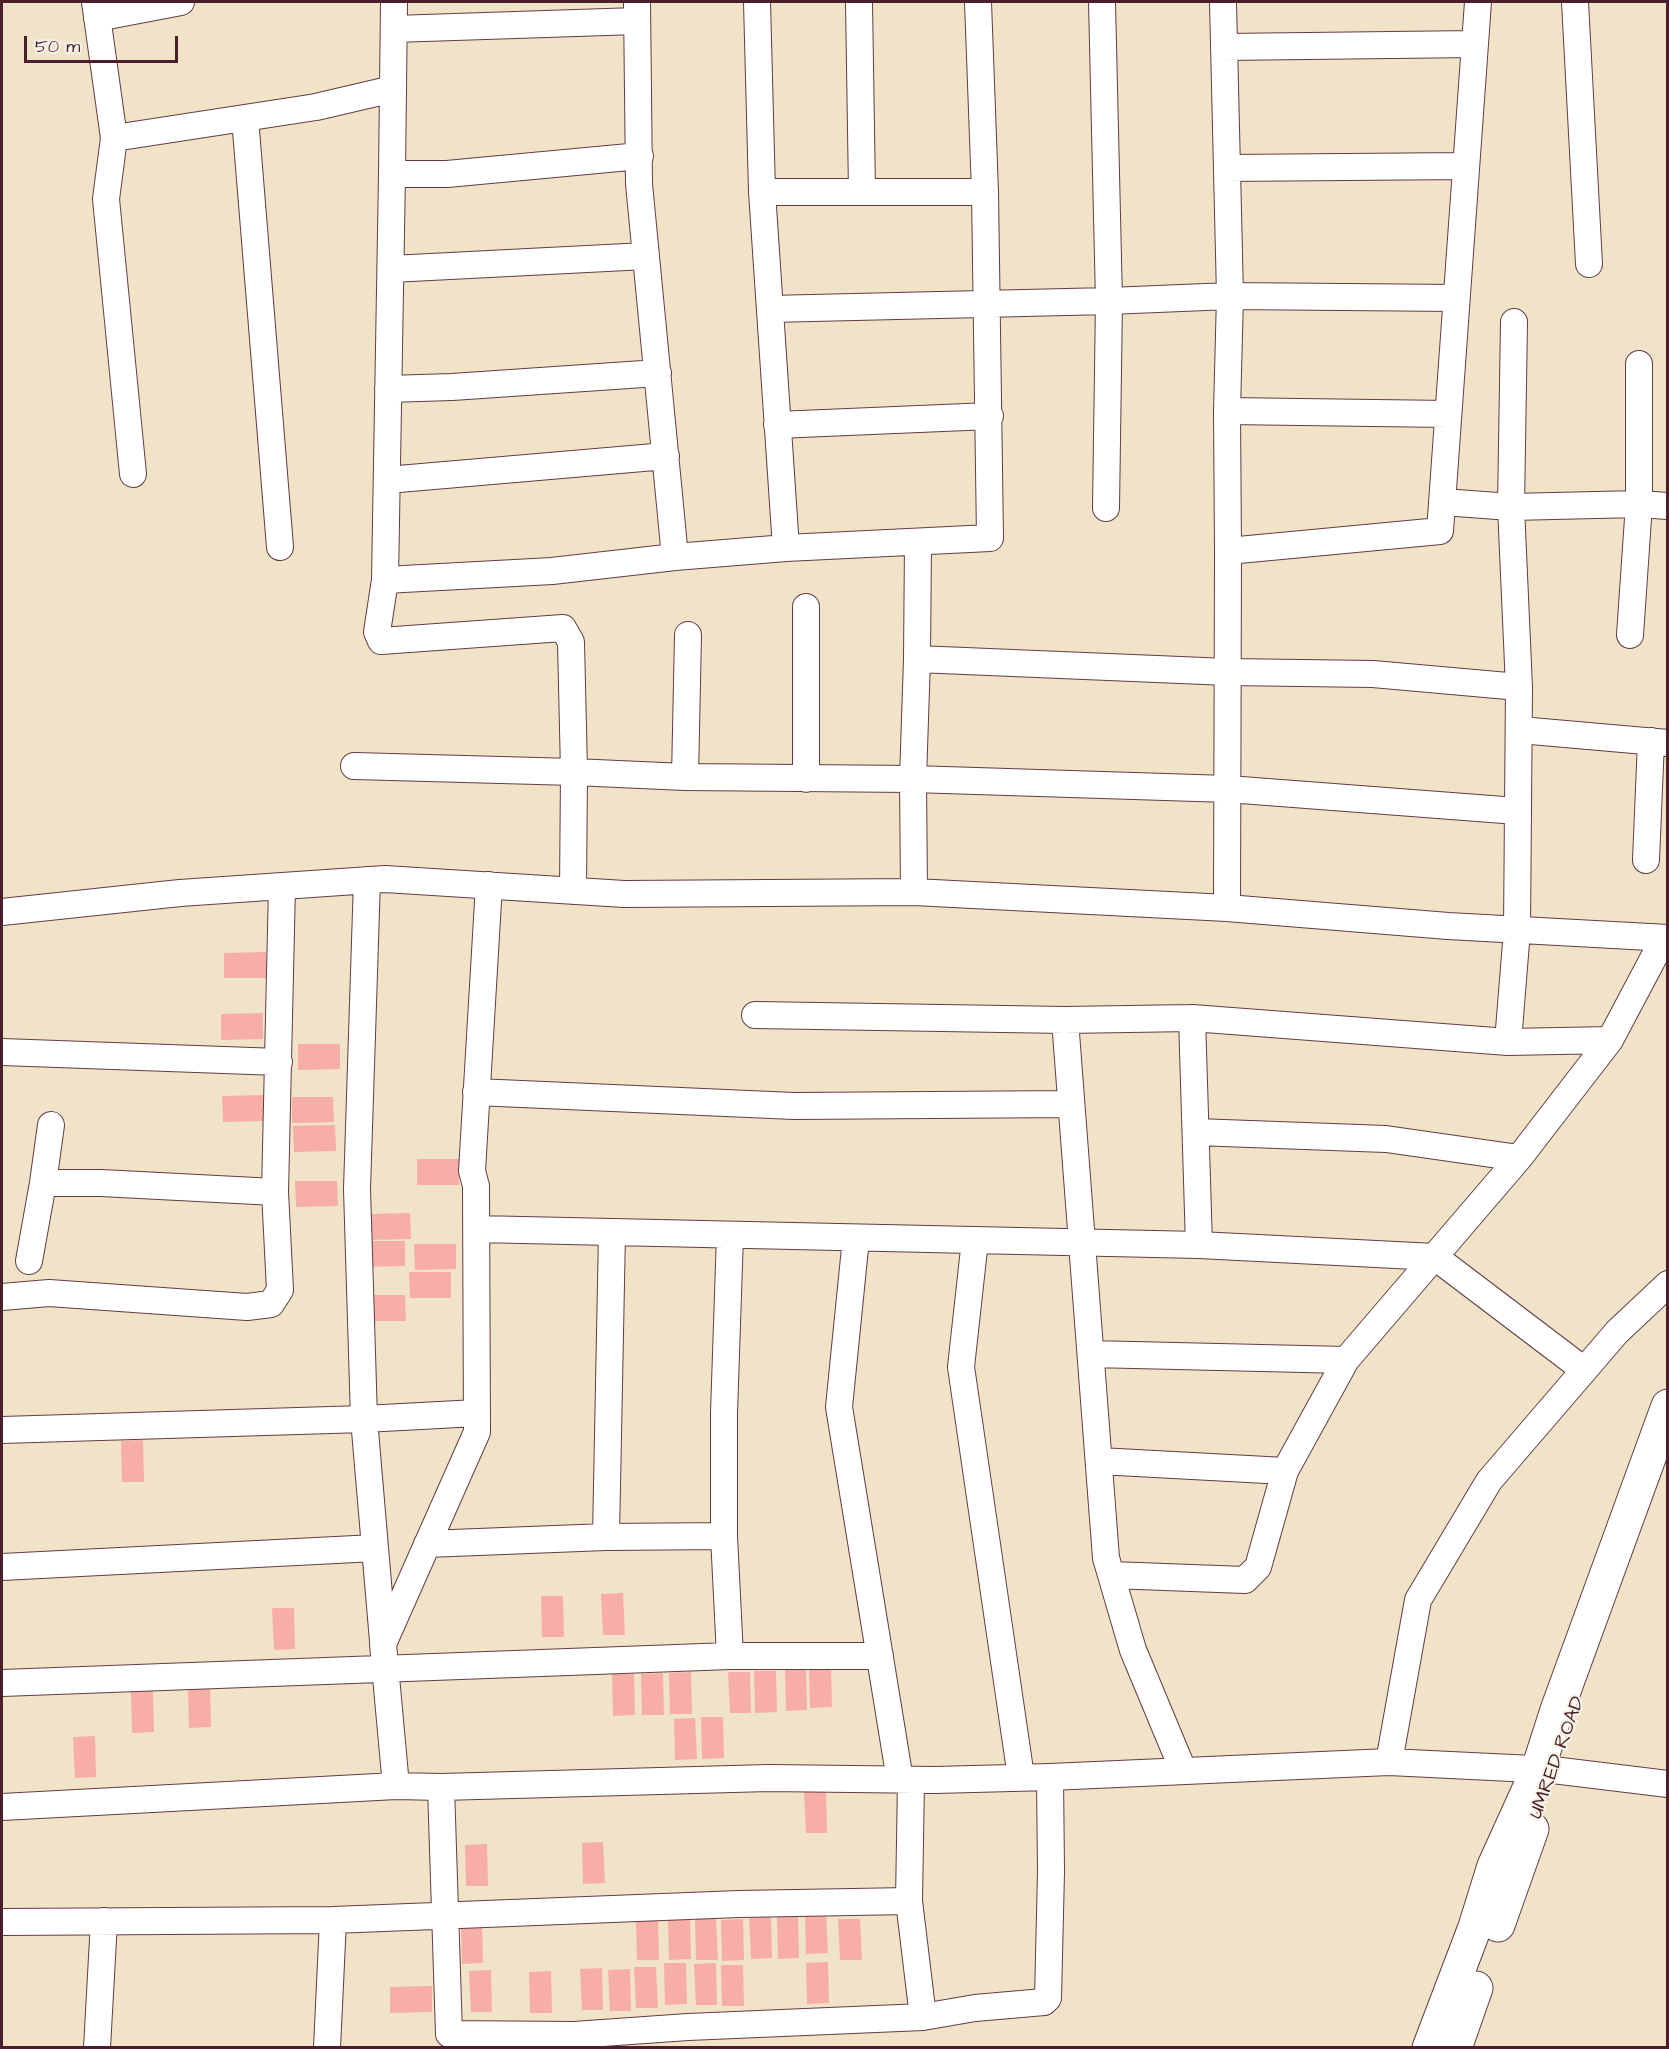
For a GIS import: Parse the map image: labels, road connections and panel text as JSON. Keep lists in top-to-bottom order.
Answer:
{
  "streets": {
    "highway": ["UMRED ROAD"]
  },
  "scale_bar": "50 m"
}
